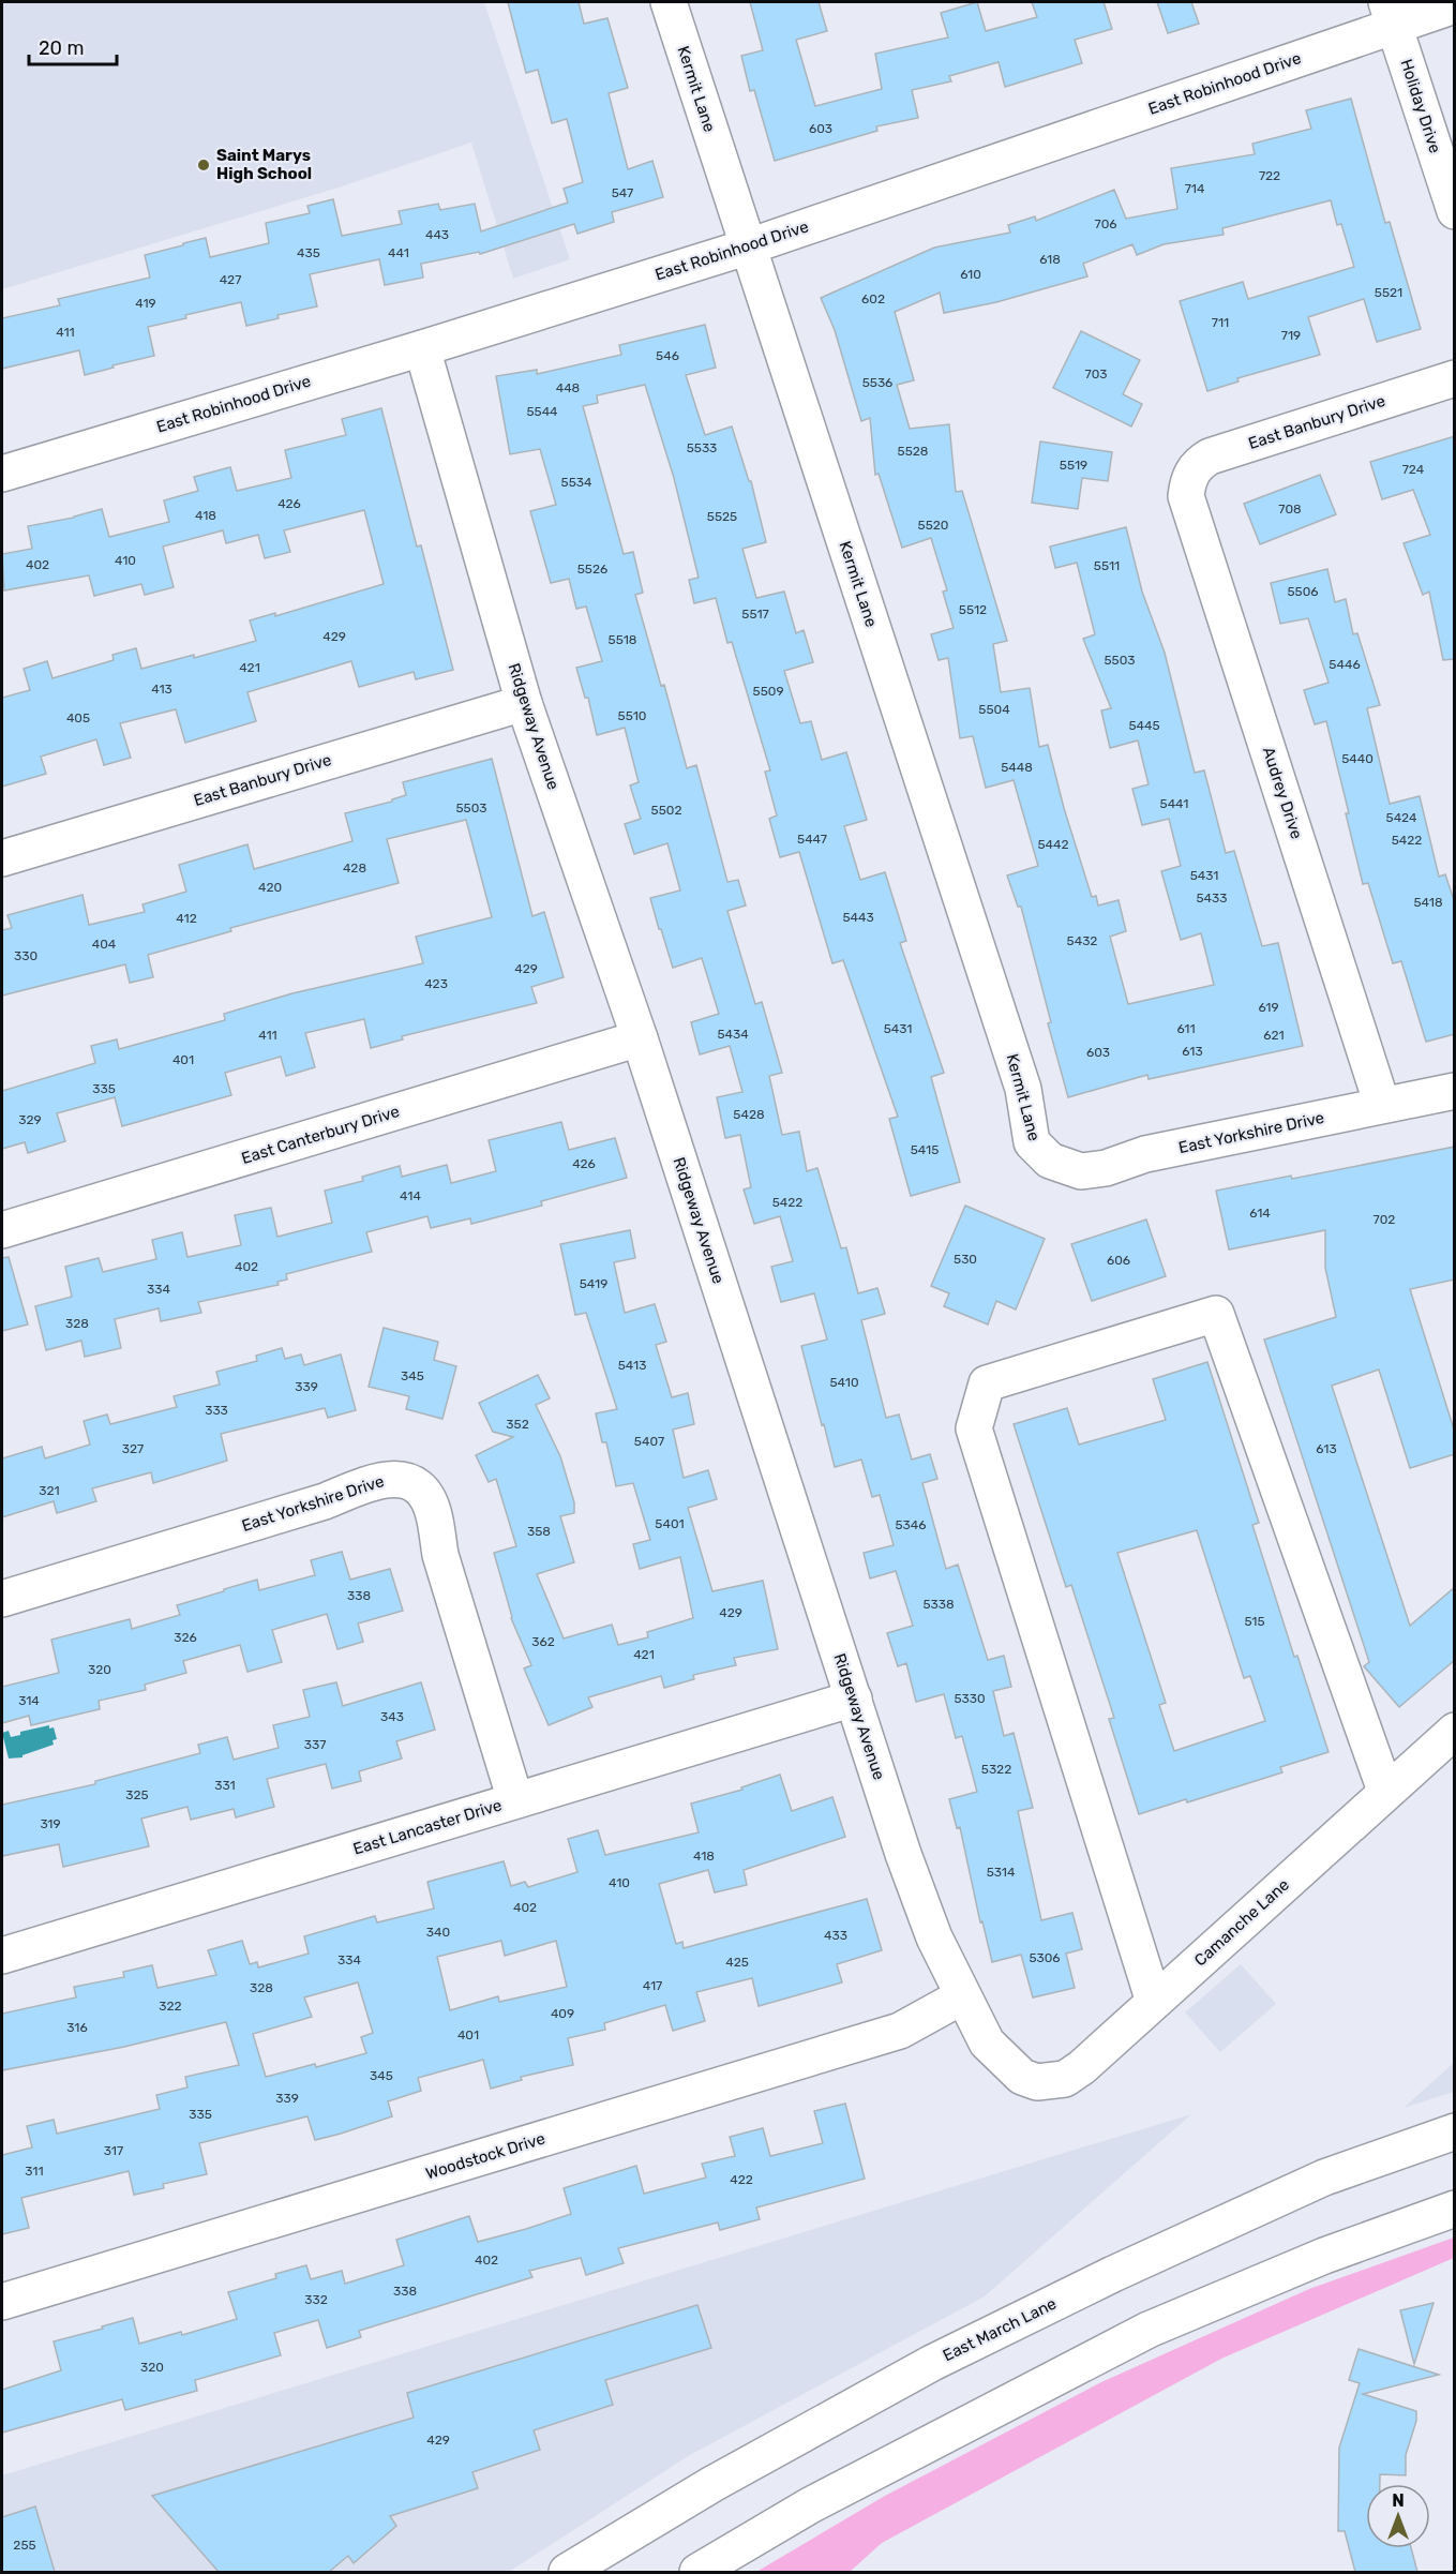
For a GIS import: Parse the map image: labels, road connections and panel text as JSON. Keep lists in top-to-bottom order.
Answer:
{
  "streets": {
    "street": [
      "East Robinhood Drive",
      "Kermit Lane",
      "Holiday Drive",
      "East Banbury Drive",
      "Ridgeway Avenue",
      "Audrey Drive",
      "East Yorkshire Drive",
      "East Canterbury Drive",
      "East Lancaster Drive",
      "Camanche Lane",
      "Woodstock Drive",
      "East March Lane"
    ]
  },
  "crossings": [
    ["East Robinhood Drive", "Kermit Lane"],
    ["East Robinhood Drive", "Holiday Drive"],
    ["East Robinhood Drive", "Ridgeway Avenue"],
    ["Kermit Lane", "East Yorkshire Drive"],
    ["East Banbury Drive", "Ridgeway Avenue"],
    ["East Banbury Drive", "Audrey Drive"],
    ["Ridgeway Avenue", "East Canterbury Drive"],
    ["Ridgeway Avenue", "East Lancaster Drive"],
    ["Ridgeway Avenue", "Camanche Lane"],
    ["Ridgeway Avenue", "Woodstock Drive"],
    ["Audrey Drive", "East Yorkshire Drive"],
    ["East Yorkshire Drive", "East Lancaster Drive"]
  ],
  "places": ["Saint Marys High School"],
  "house_numbers": [
    "603",
    "722",
    "714",
    "547",
    "706",
    "443",
    "435",
    "441",
    "618",
    "610",
    "427",
    "5521",
    "602",
    "419",
    "711",
    "411",
    "719",
    "546",
    "703",
    "5536",
    "448",
    "5544",
    "5533",
    "5528",
    "5519",
    "724",
    "5534",
    "426",
    "708",
    "418",
    "5525",
    "5520",
    "410",
    "402",
    "5511",
    "5526",
    "5506",
    "5512",
    "5517",
    "429",
    "5518",
    "5503",
    "5446",
    "421",
    "413",
    "5509",
    "5504",
    "5510",
    "405",
    "5445",
    "5440",
    "5448",
    "5441",
    "5503",
    "5502",
    "5424",
    "5447",
    "5422",
    "5442",
    "428",
    "5431",
    "420",
    "5433",
    "5418",
    "5443",
    "412",
    "5432",
    "404",
    "330",
    "429",
    "423",
    "619",
    "5431",
    "611",
    "5434",
    "411",
    "621",
    "613",
    "603",
    "401",
    "335",
    "5428",
    "329",
    "5415",
    "426",
    "414",
    "5422",
    "614",
    "702",
    "530",
    "606",
    "402",
    "5419",
    "334",
    "328",
    "5413",
    "345",
    "5410",
    "339",
    "333",
    "352",
    "5407",
    "327",
    "613",
    "321",
    "5401",
    "5346",
    "358",
    "338",
    "5338",
    "429",
    "515",
    "326",
    "362",
    "421",
    "320",
    "5330",
    "314",
    "343",
    "337",
    "5322",
    "331",
    "325",
    "319",
    "418",
    "5314",
    "410",
    "402",
    "340",
    "433",
    "5306",
    "334",
    "425",
    "417",
    "328",
    "322",
    "409",
    "316",
    "401",
    "345",
    "339",
    "335",
    "317",
    "311",
    "422",
    "402",
    "338",
    "332",
    "320",
    "429",
    "255"
  ],
  "scale_bar": "20 m",
  "north": "top"
}
